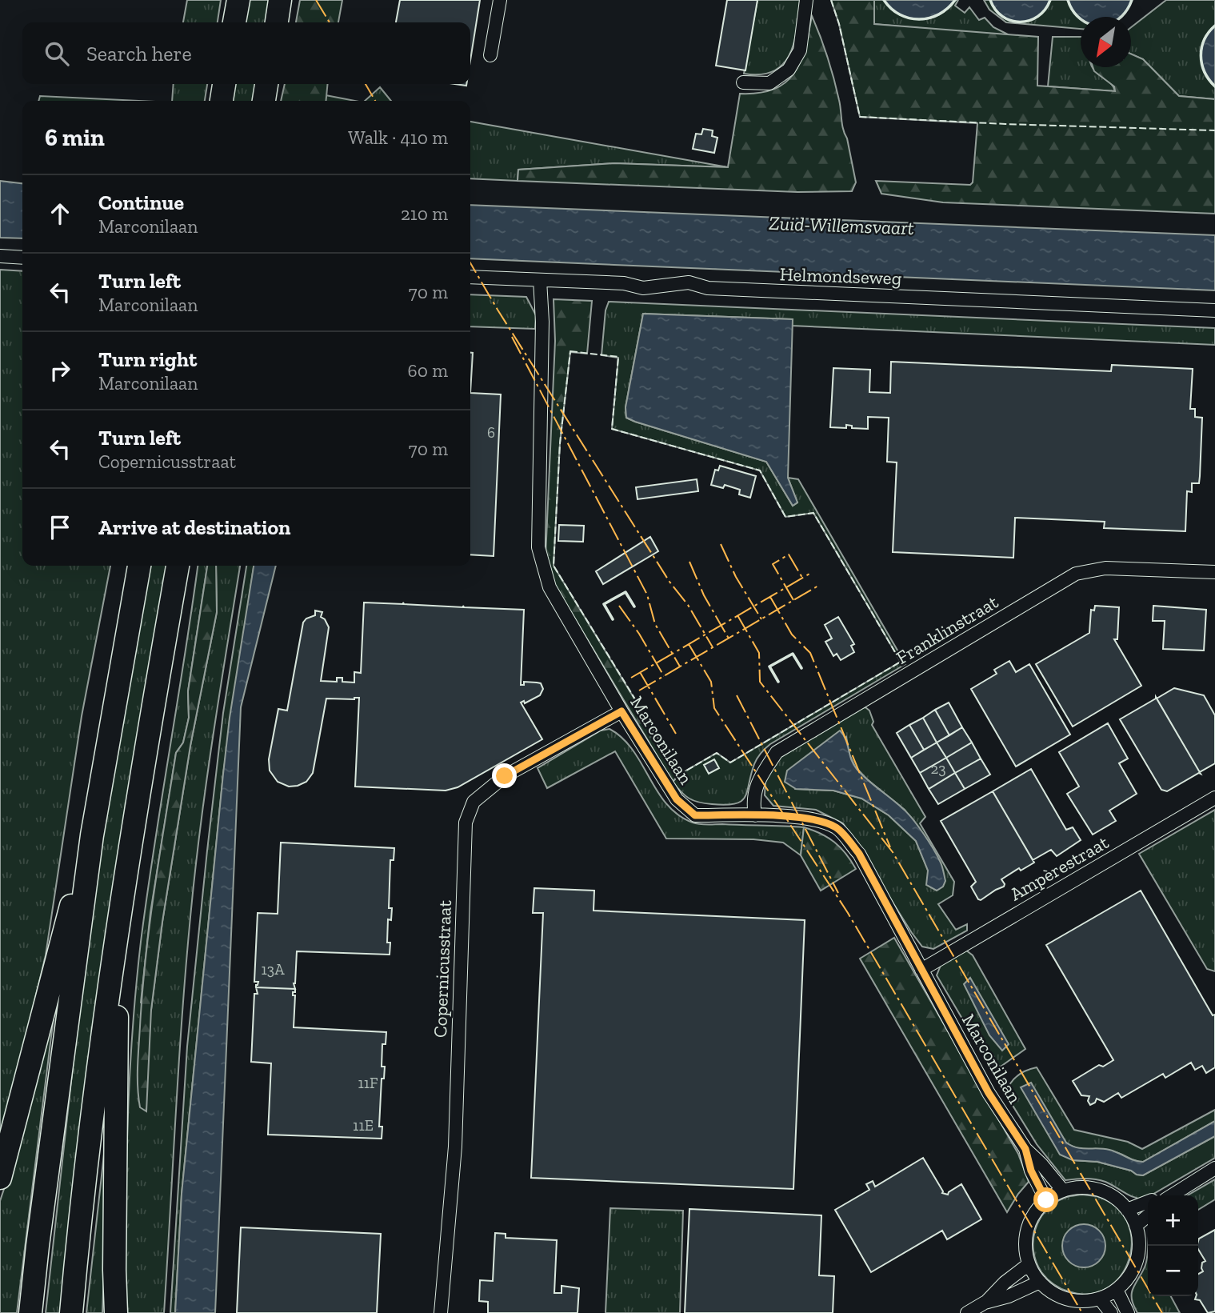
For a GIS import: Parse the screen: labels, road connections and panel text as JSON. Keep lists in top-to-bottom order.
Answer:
{
  "streets": {
    "street": [
      "Helmondseweg",
      "Franklinstraat",
      "Marconilaan",
      "Ampèrestraat",
      "Copernicusstraat"
    ]
  },
  "crossings": [
    ["Helmondseweg", "Marconilaan"],
    ["Franklinstraat", "Marconilaan"],
    ["Marconilaan", "Ampèrestraat"],
    ["Marconilaan", "Copernicusstraat"]
  ],
  "water": ["Zuid-Willemsvaart"],
  "house_numbers": [
    "6",
    "23",
    "13A",
    "11F",
    "11E"
  ],
  "north": "bottom left",
  "page": {
    "search": "Search here",
    "heading": ["6 min", "Walk · 410 m"],
    "list": [
      ["Continue", "Marconilaan", "210 m"],
      ["Turn left", "Marconilaan", "70 m"],
      ["Turn right", "Marconilaan", "60 m"],
      ["Turn left", "Copernicusstraat", "70 m"],
      "Arrive at destination"
    ],
    "map_buttons": ["+", "−"]
  }
}
